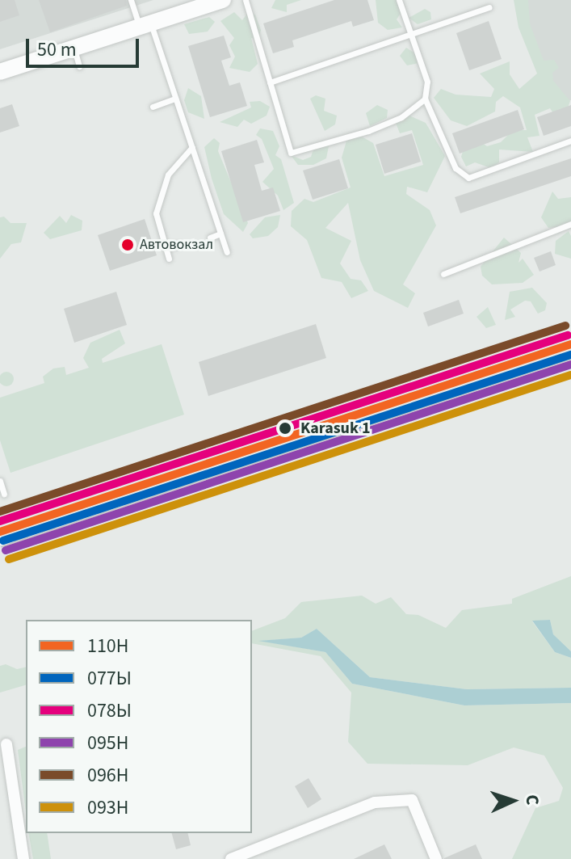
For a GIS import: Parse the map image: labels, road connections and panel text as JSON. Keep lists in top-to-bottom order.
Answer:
{
  "places": ["Автовокзал", "Karasuk 1"],
  "lines": [
    "transit line 096Н",
    "transit line 078Ы",
    "transit line 110Н",
    "transit line 077Ы",
    "transit line 095Н",
    "transit line 093Н"
  ],
  "legend": [
    "110Н",
    "077Ы",
    "078Ы",
    "095Н",
    "096Н",
    "093Н"
  ],
  "scale_bar": "50 m",
  "north": "right"
}
